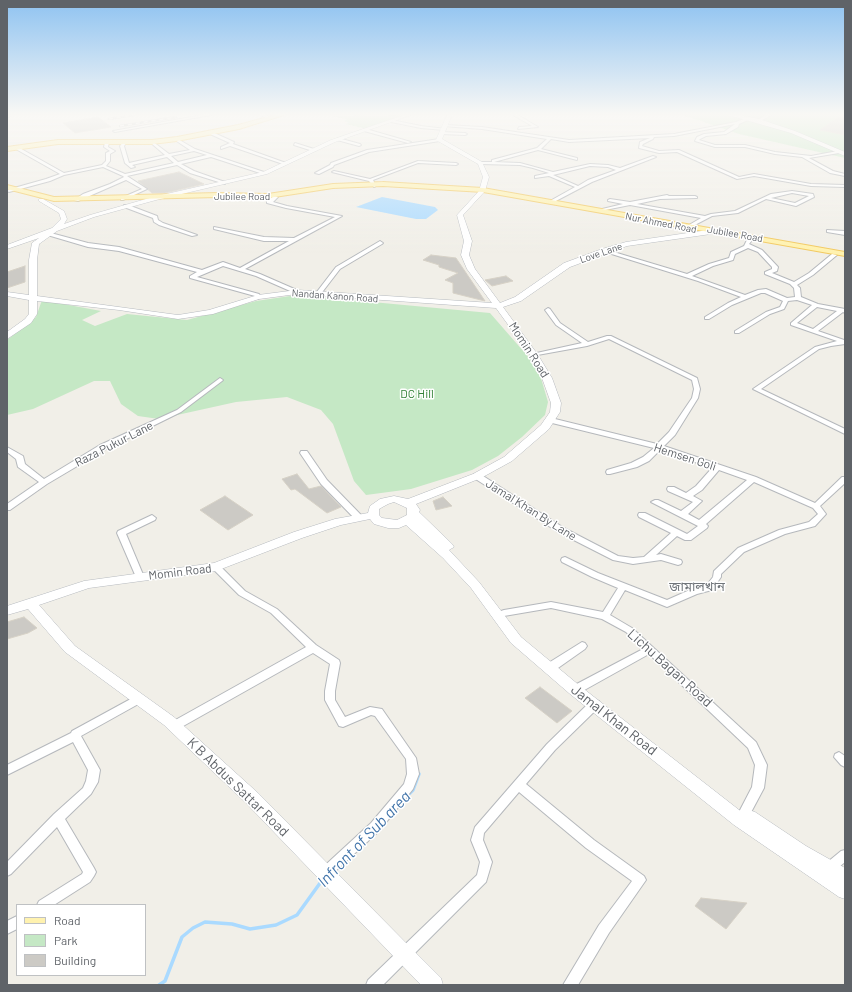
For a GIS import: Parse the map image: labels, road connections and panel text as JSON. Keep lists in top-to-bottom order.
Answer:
{
  "streets": {
    "main road": [
      "Jubilee Road",
      "Nur Ahmed Road",
      "Love Lane",
      "Nandan Kanon Road",
      "Momin Road",
      "Jamal Khan Road",
      "K B Abdus Sattar Road"
    ],
    "street": [
      "Raza Pukur Lane",
      "Hemsen Goli",
      "Jamal Khan By Lane",
      "Lichu Bagan Road"
    ]
  },
  "crossings": [
    ["Jubilee Road", "Nur Ahmed Road"],
    ["Jubilee Road", "Love Lane"],
    ["Jubilee Road", "Momin Road"],
    ["Nur Ahmed Road", "Love Lane"],
    ["Nur Ahmed Road", "Momin Road"],
    ["Love Lane", "Nandan Kanon Road"],
    ["Love Lane", "Momin Road"],
    ["Nandan Kanon Road", "Momin Road"],
    ["Momin Road", "Hemsen Goli"],
    ["Momin Road", "Jamal Khan By Lane"],
    ["Momin Road", "Jamal Khan Road"],
    ["Momin Road", "K B Abdus Sattar Road"]
  ],
  "districts": ["জামালখান"],
  "water": ["Infront of Sub area"],
  "parks": ["DC Hill"],
  "legend": ["Road", "Park", "Building"]
}
